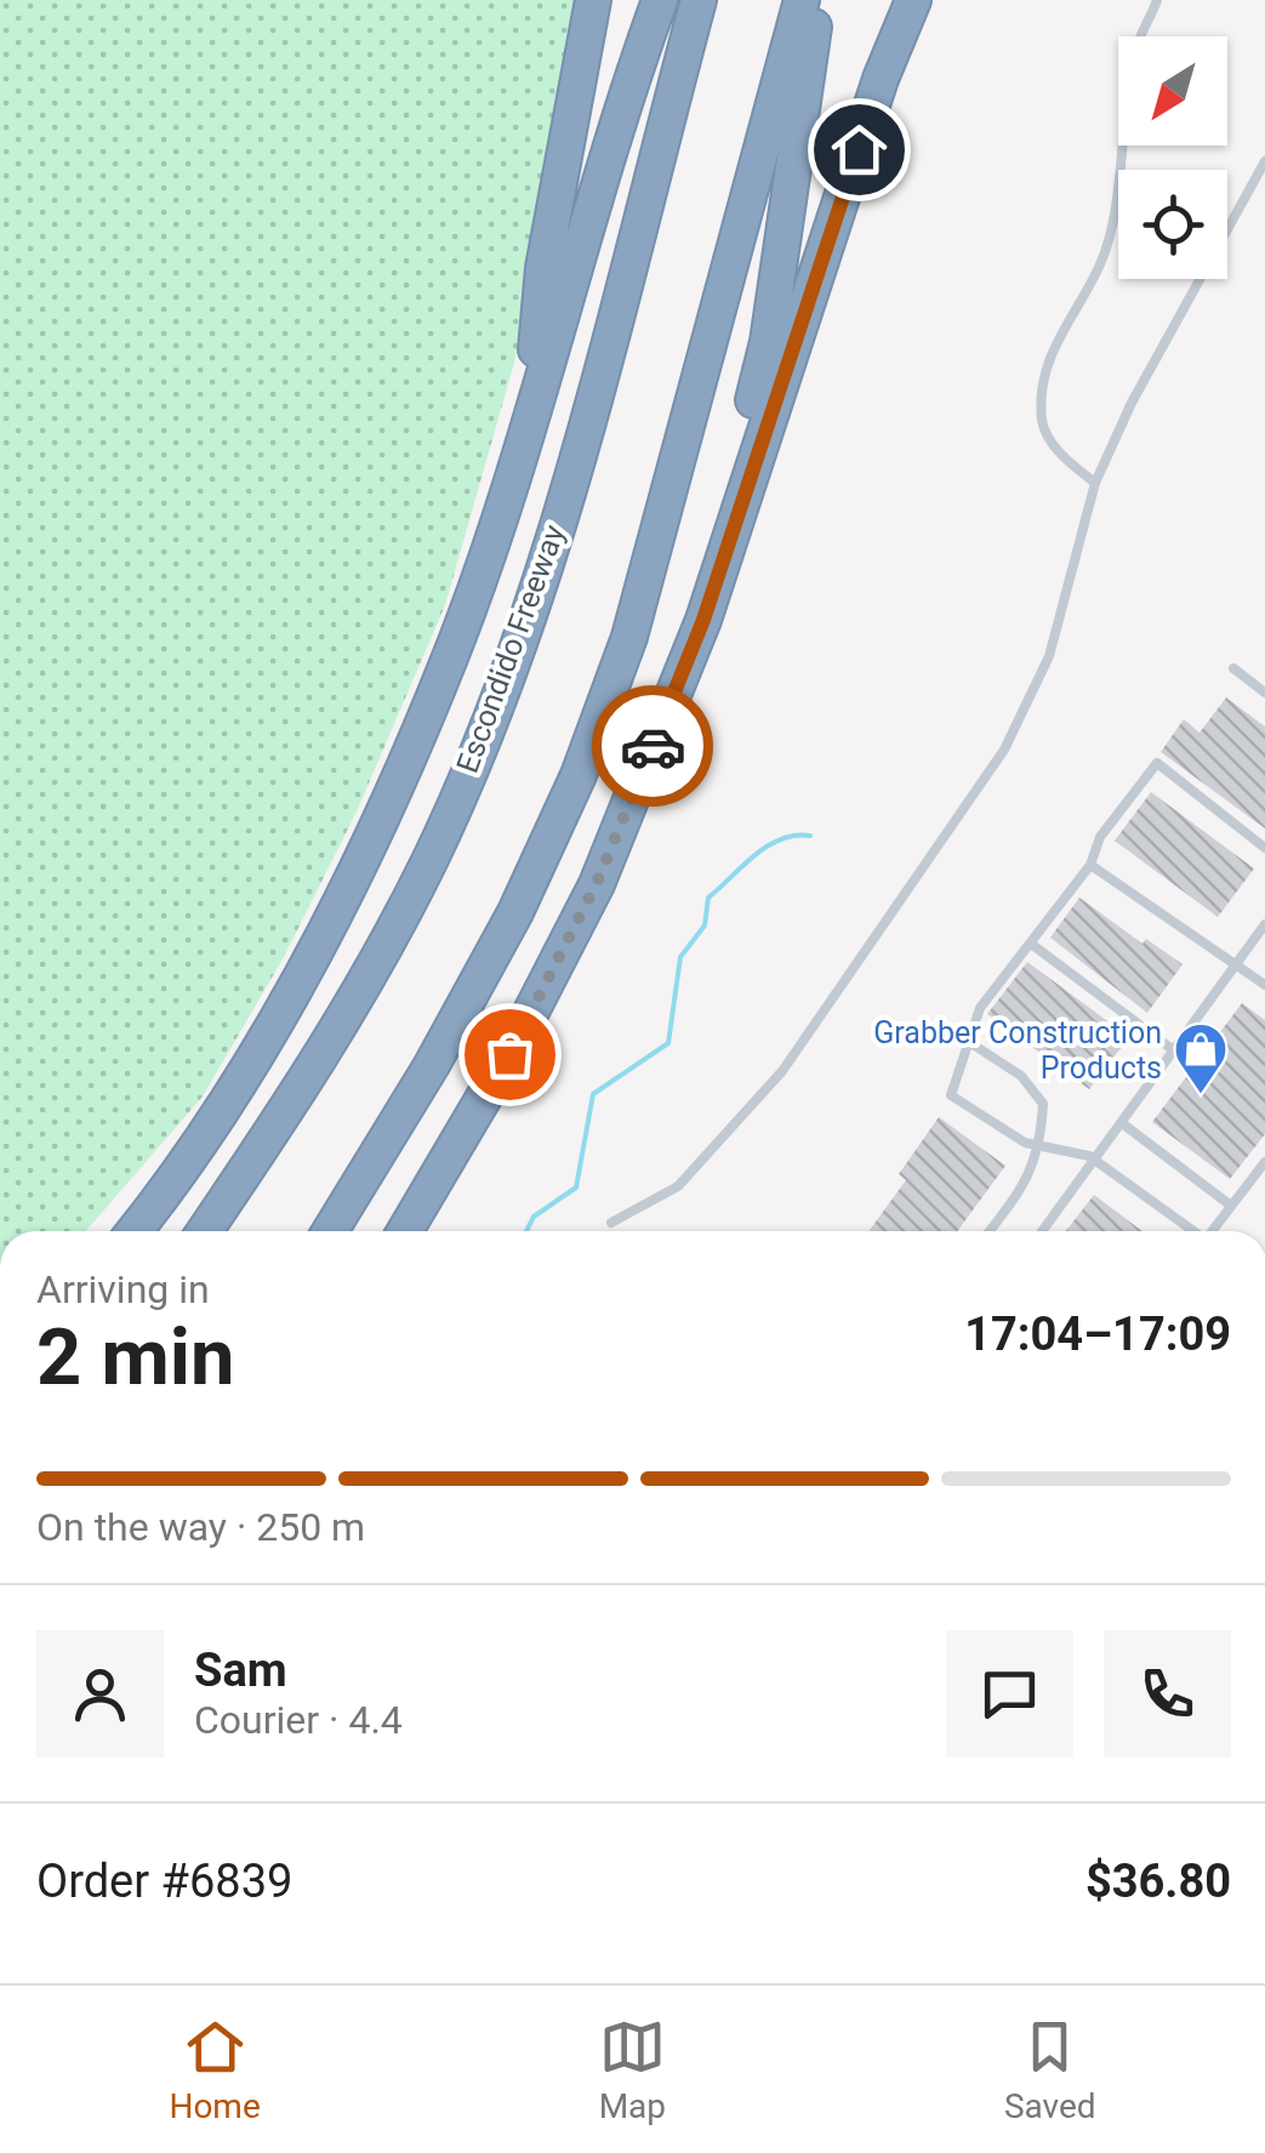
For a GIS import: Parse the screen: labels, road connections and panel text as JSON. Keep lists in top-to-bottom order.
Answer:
{
  "streets": {
    "highway": ["Escondido Freeway"]
  },
  "places": {
    "shop": ["Grabber Construction Products"]
  },
  "north": "bottom left",
  "page": {
    "heading": ["2 min", "Arriving in", "17:04–17:09"],
    "panel": [
      "Sam",
      "Courier · 4.4",
      "Order #6839",
      "$36.80"
    ],
    "bar": "On the way · 250 m",
    "tabs": ["Home", "Map", "Saved"]
  }
}
